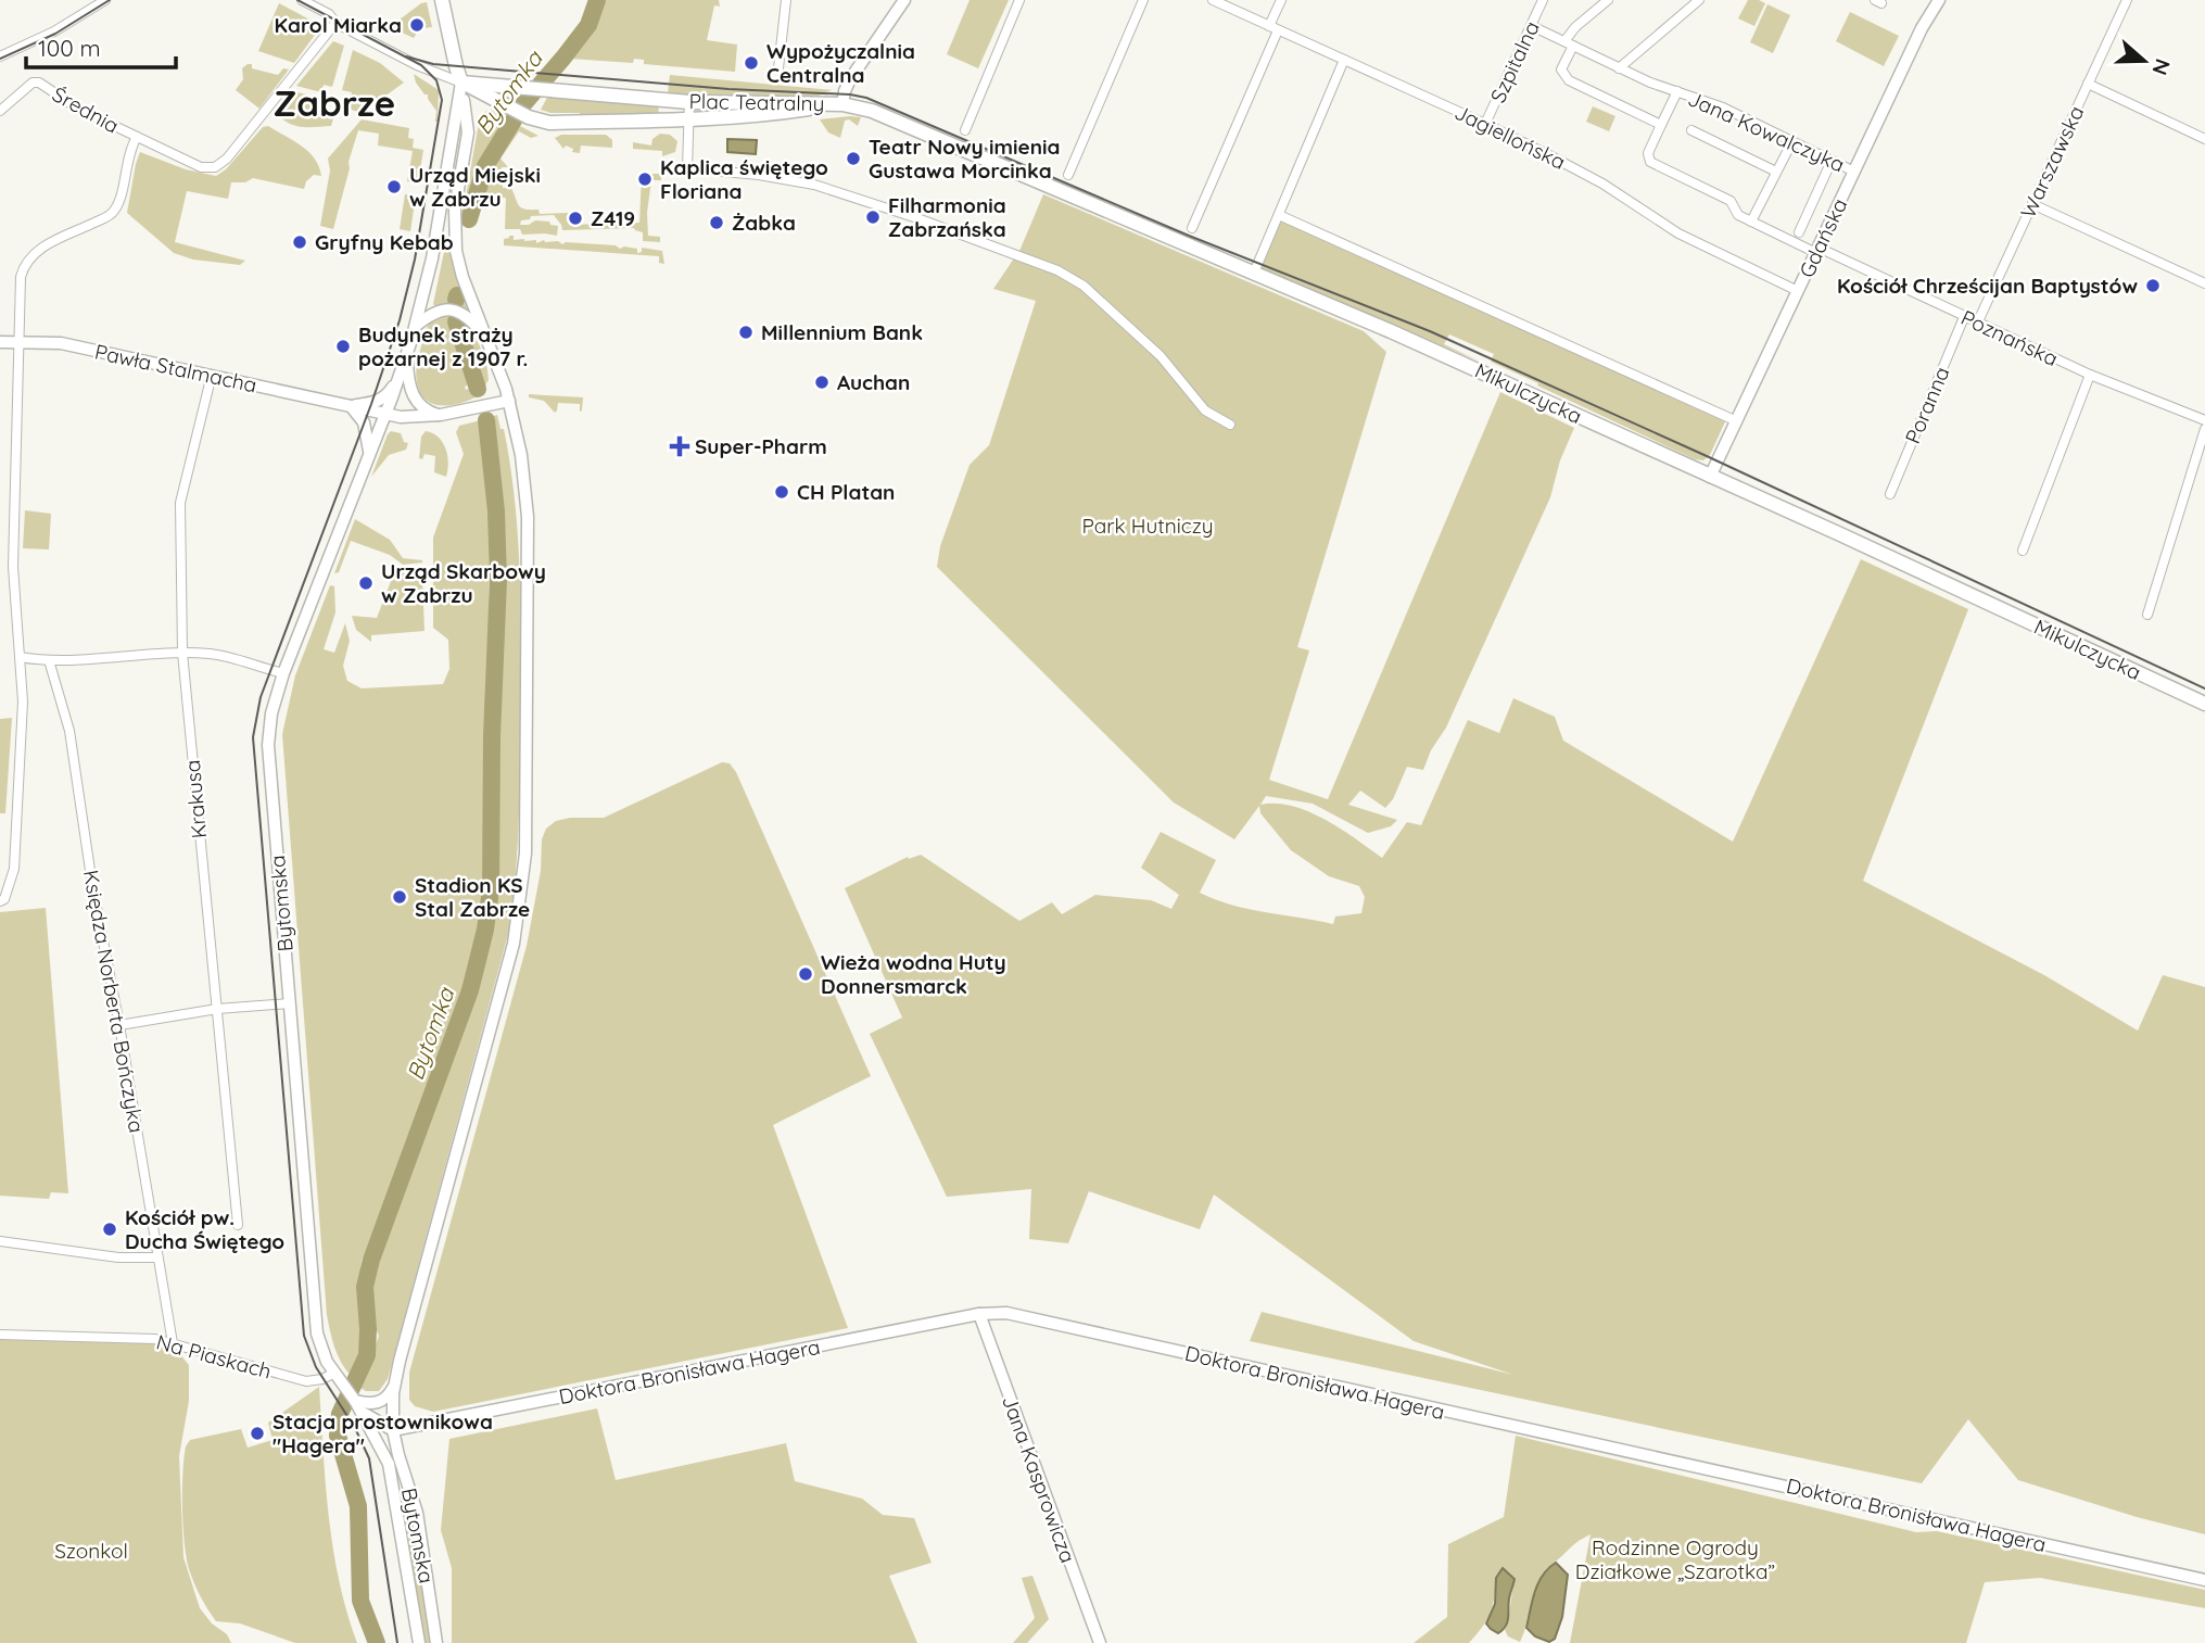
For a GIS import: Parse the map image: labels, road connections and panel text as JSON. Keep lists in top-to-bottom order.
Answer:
{
  "streets": {
    "main road": ["Plac Teatralny", "Mikulczycka"],
    "street": [
      "Szpitalna",
      "Średnia",
      "Jana Kowalczyka",
      "Jagiellońska",
      "Warszawska",
      "Gdańska",
      "Poznańska",
      "Pawła Stalmacha",
      "Poranna",
      "Krakusa",
      "Bytomska",
      "Księdza Norberta Bończyka",
      "Na Piaskach",
      "Doktora Bronisława Hagera",
      "Jana Kasprowicza"
    ]
  },
  "crossings": [
    ["Szpitalna", "Jana Kowalczyka"],
    ["Szpitalna", "Jagiellońska"],
    ["Plac Teatralny", "Mikulczycka"],
    ["Jana Kowalczyka", "Gdańska"],
    ["Jana Kowalczyka", "Poznańska"],
    ["Jagiellońska", "Gdańska"],
    ["Warszawska", "Poznańska"],
    ["Gdańska", "Poznańska"],
    ["Gdańska", "Mikulczycka"],
    ["Poznańska", "Poranna"],
    ["Pawła Stalmacha", "Krakusa"],
    ["Pawła Stalmacha", "Bytomska"],
    ["Bytomska", "Na Piaskach"],
    ["Bytomska", "Doktora Bronisława Hagera"],
    ["Księdza Norberta Bończyka", "Na Piaskach"],
    ["Doktora Bronisława Hagera", "Jana Kasprowicza"]
  ],
  "districts": ["Zabrze"],
  "water": ["Bytomka"],
  "parks": ["Park Hutniczy", "Rodzinne Ogrody Działkowe „Szarotka”", "Szonkol"],
  "places": {
    "other": [
      "Karol Miarka",
      "Wypożyczalnia Centralna",
      "Teatr Nowy imienia Gustawa Morcinka",
      "Kaplica świętego Floriana",
      "Urząd Miejski w Zabrzu",
      "Filharmonia Zabrzańska",
      "Z419",
      "Żabka",
      "Gryfny Kebab",
      "Kościół Chrześcijan Baptystów",
      "Millennium Bank",
      "Budynek straży pożarnej z 1907 r.",
      "Auchan",
      "CH Platan",
      "Urząd Skarbowy w Zabrzu",
      "Stadion KS Stal Zabrze",
      "Wieża wodna Huty Donnersmarck",
      "Kościół pw. Ducha Świętego",
      "Stacja prostownikowa \"Hagera\""
    ],
    "health": ["Super-Pharm"]
  },
  "scale_bar": "100 m",
  "north": "right"
}
